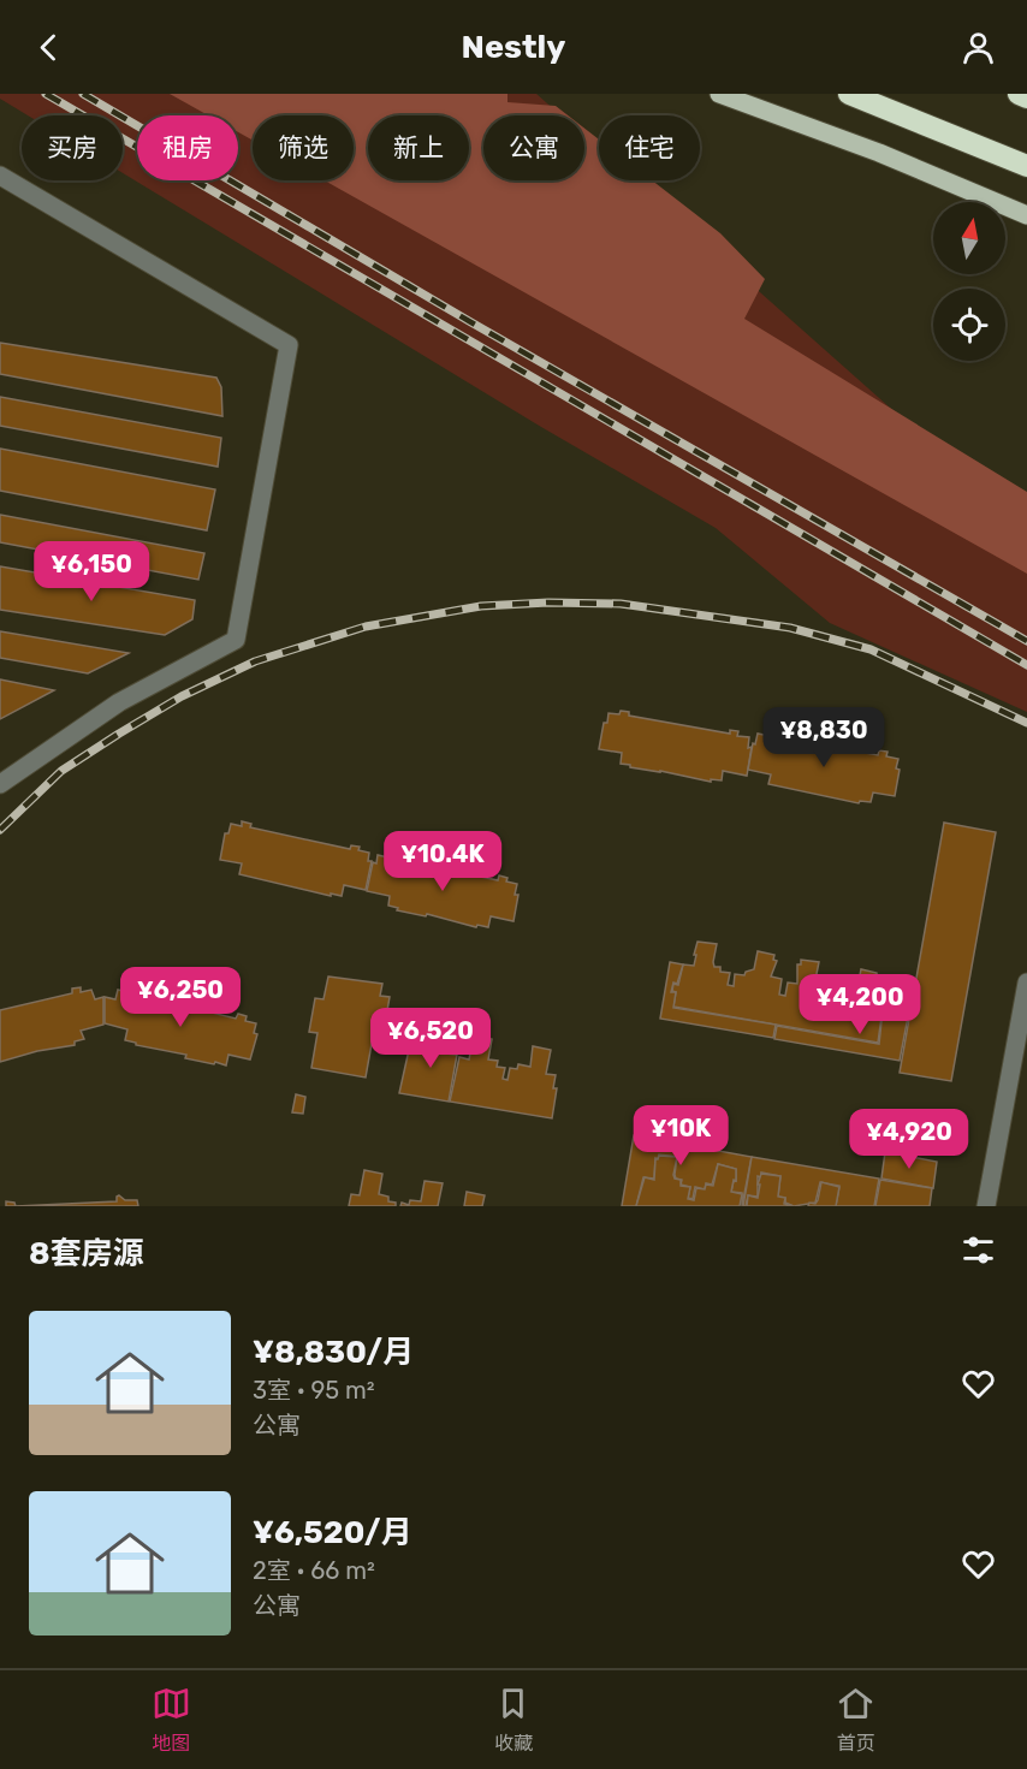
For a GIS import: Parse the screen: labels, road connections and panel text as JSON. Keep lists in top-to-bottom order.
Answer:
{
  "north": "top",
  "page": {
    "header": "Nestly",
    "chip": [
      "买房",
      "租房",
      "筛选",
      "新上",
      "公寓",
      "住宅"
    ],
    "price": [
      "¥6,150",
      "¥8,830",
      "¥10.4K",
      "¥6,250",
      "¥4,200",
      "¥6,520",
      "¥10K",
      "¥4,920"
    ],
    "heading": "8套房源",
    "list": [
      {
        "name": "¥8,830/月",
        "note": "3室 · 95 m² · 公寓"
      },
      {
        "name": "¥6,520/月",
        "note": "2室 · 66 m² · 公寓"
      }
    ],
    "tabs": ["地图", "收藏", "首页"]
  }
}
